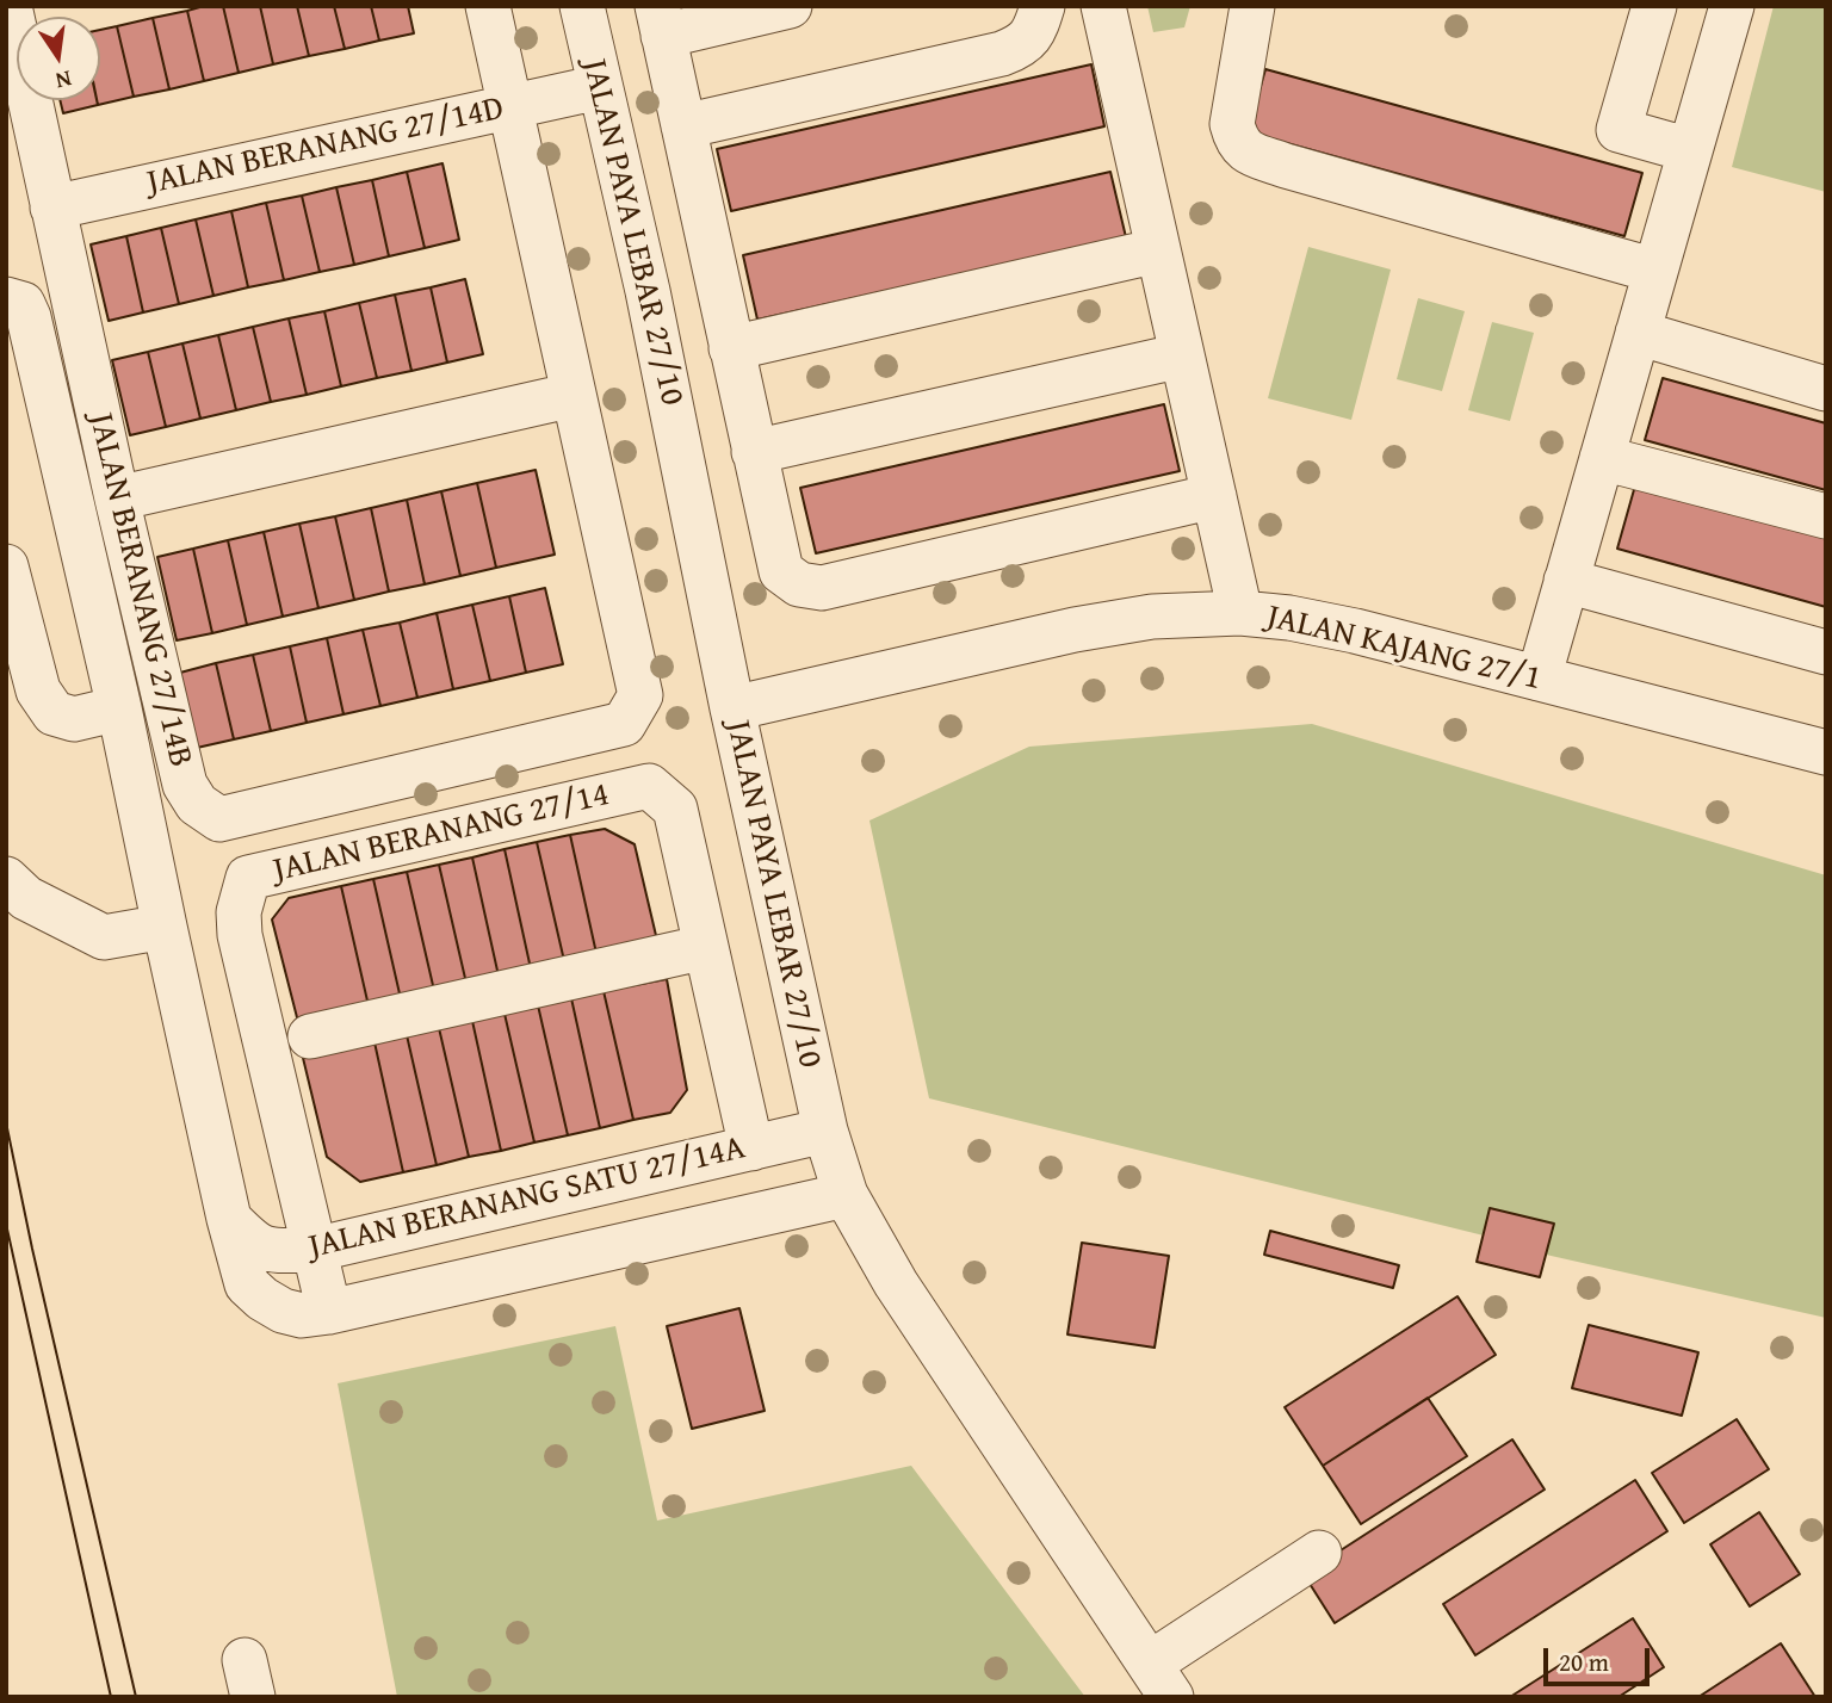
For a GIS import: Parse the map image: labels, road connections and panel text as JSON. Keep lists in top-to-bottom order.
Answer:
{
  "streets": {
    "street": [
      "JALAN BERANANG 27/14D",
      "JALAN PAYA LEBAR 27/10",
      "JALAN BERANANG 27/14B",
      "JALAN KAJANG 27/1",
      "JALAN BERANANG 27/14",
      "JALAN BERANANG SATU 27/14A"
    ]
  },
  "crossings": [
    ["JALAN BERANANG 27/14D", "JALAN PAYA LEBAR 27/10"],
    ["JALAN BERANANG 27/14D", "JALAN BERANANG 27/14B"],
    ["JALAN PAYA LEBAR 27/10", "JALAN KAJANG 27/1"],
    ["JALAN PAYA LEBAR 27/10", "JALAN BERANANG SATU 27/14A"],
    ["JALAN BERANANG 27/14", "JALAN BERANANG SATU 27/14A"]
  ],
  "scale_bar": "20 m",
  "north": "bottom"
}
